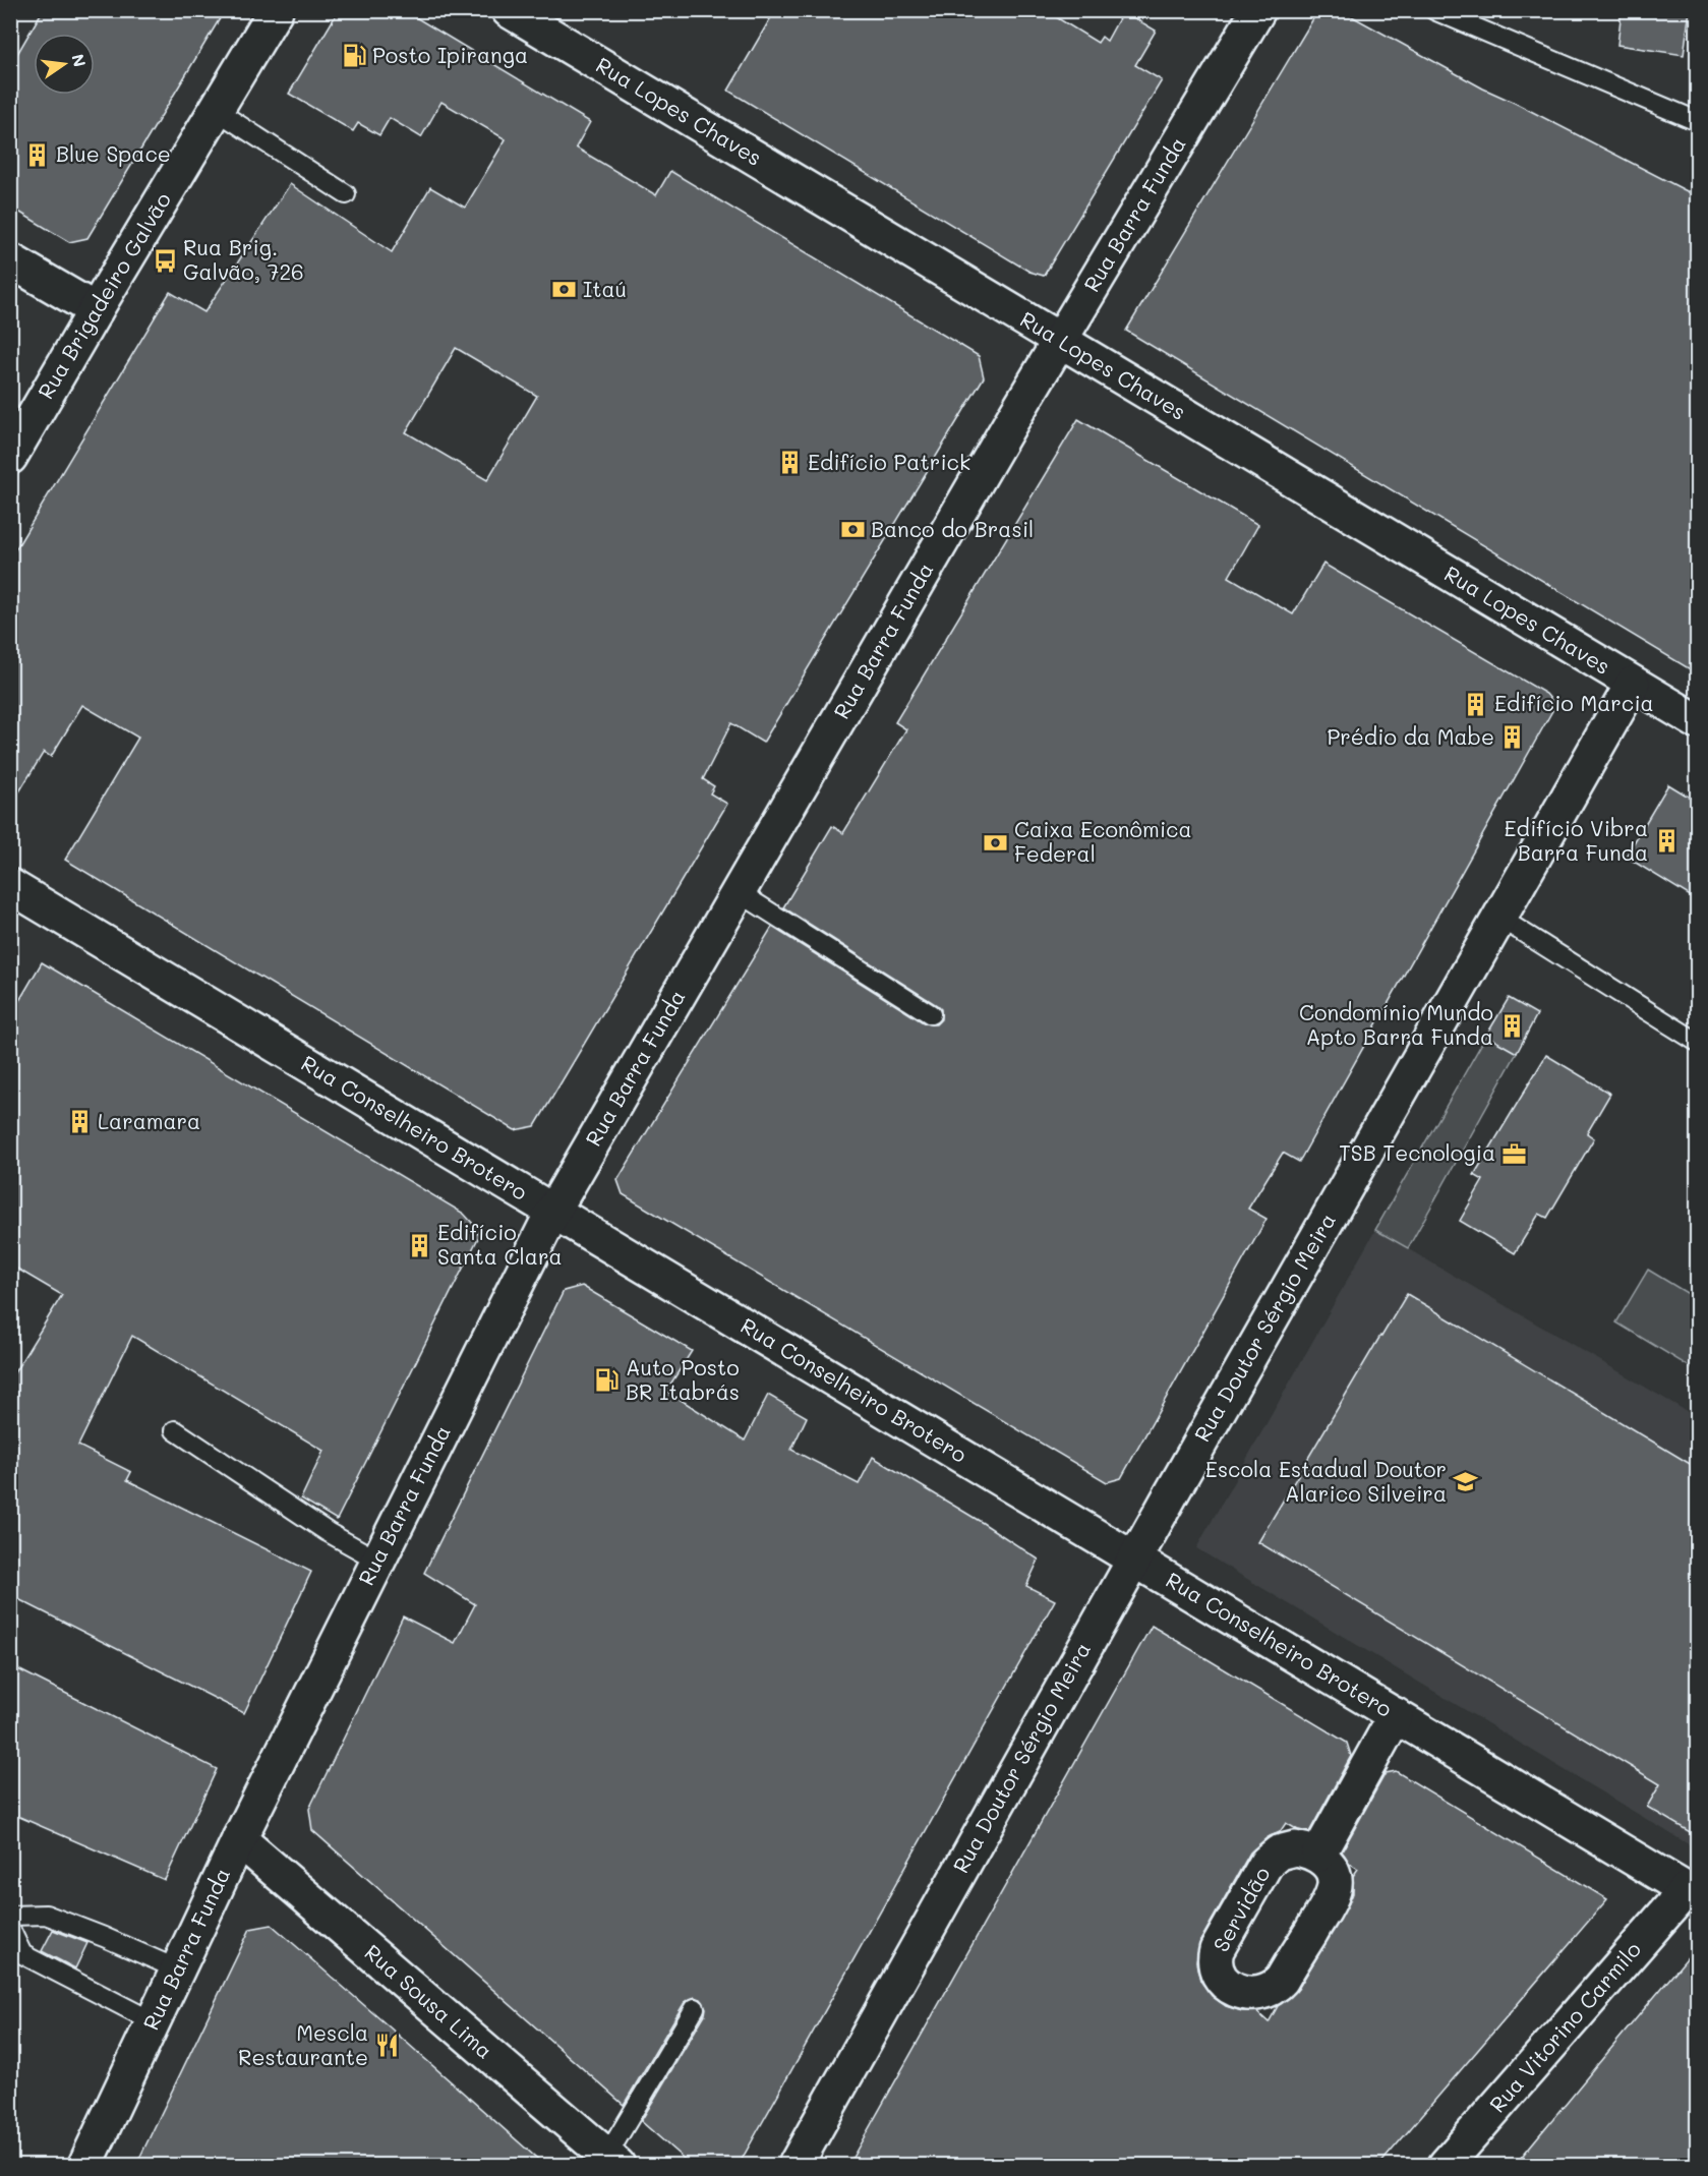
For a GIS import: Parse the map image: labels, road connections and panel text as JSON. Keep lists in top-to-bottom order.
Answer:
{
  "streets": {
    "street": [
      "Rua Lopes Chaves",
      "Rua Barra Funda",
      "Rua Brigadeiro Galvão",
      "Rua Conselheiro Brotero",
      "Rua Doutor Sérgio Meira",
      "Rua Sousa Lima",
      "Rua Vitorino Carmilo"
    ]
  },
  "crossings": [
    ["Rua Lopes Chaves", "Rua Barra Funda"],
    ["Rua Lopes Chaves", "Rua Doutor Sérgio Meira"],
    ["Rua Barra Funda", "Rua Conselheiro Brotero"],
    ["Rua Barra Funda", "Rua Sousa Lima"],
    ["Rua Conselheiro Brotero", "Rua Doutor Sérgio Meira"],
    ["Rua Conselheiro Brotero", "Rua Vitorino Carmilo"]
  ],
  "places": {
    "fuel station": ["Posto Ipiranga", "Auto Posto BR Itabrás"],
    "building": [
      "Blue Space",
      "Edifício Patrick",
      "Edifício Marcia",
      "Prédio da Mabe",
      "Edifício Vibra Barra Funda",
      "Condomínio Mundo Apto Barra Funda",
      "Laramara",
      "Edifício Santa Clara"
    ],
    "bus stop": ["Rua Brig. Galvão, 726"],
    "bank": ["Itaú", "Banco do Brasil", "Caixa Econômica Federal"],
    "office": ["TSB Tecnologia"],
    "school or university": ["Escola Estadual Doutor Alarico Silveira"],
    "restaurant": ["Mescla Restaurante"]
  },
  "north": "right"
}
